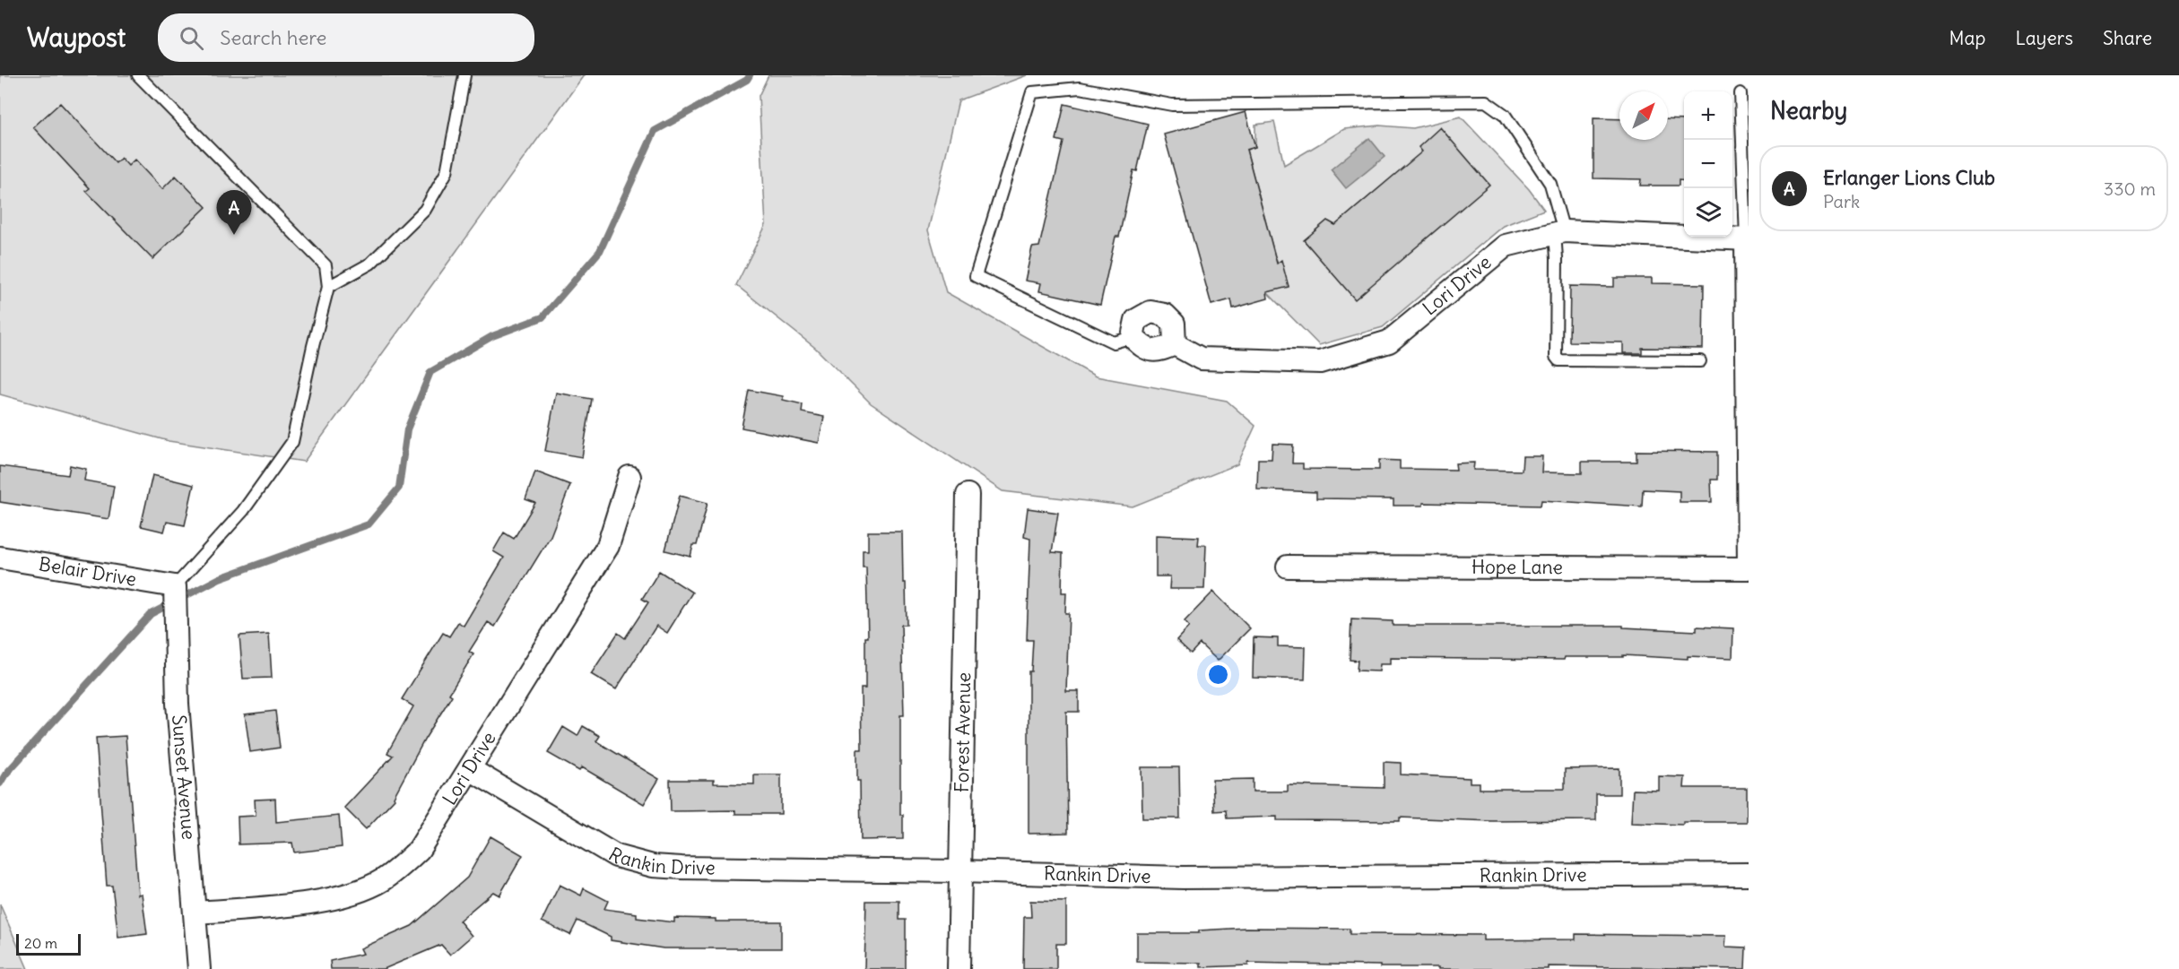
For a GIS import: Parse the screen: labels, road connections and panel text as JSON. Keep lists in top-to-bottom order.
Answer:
{
  "streets": {
    "street": [
      "Lori Drive",
      "Hope Lane",
      "Belair Drive",
      "Forest Avenue",
      "Sunset Avenue",
      "Rankin Drive"
    ]
  },
  "crossings": [
    ["Lori Drive", "Sunset Avenue"],
    ["Lori Drive", "Rankin Drive"],
    ["Belair Drive", "Sunset Avenue"],
    ["Forest Avenue", "Rankin Drive"]
  ],
  "scale_bar": "20 m",
  "north": "top right",
  "page": {
    "header": "Waypost",
    "search": "Search here",
    "nav": ["Map", "Layers", "Share"],
    "heading": "Nearby",
    "map_buttons": ["+", "−"],
    "list": [
      {
        "mark": "A",
        "name": "Erlanger Lions Club",
        "note": "Park",
        "value": "330 m"
      }
    ],
    "pins": "A",
    "scale": "20 m"
  }
}
